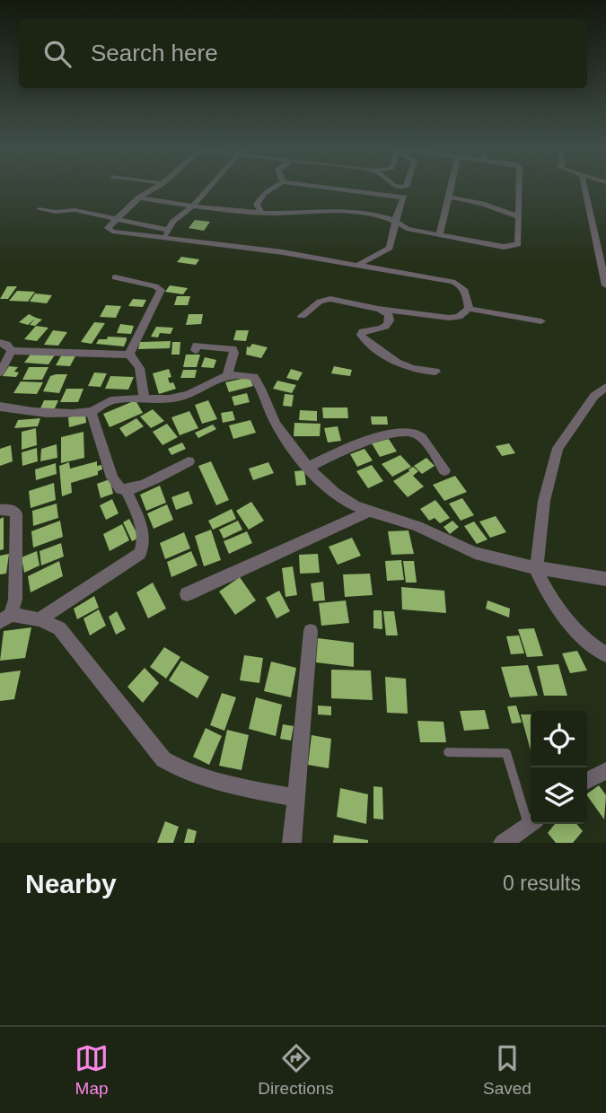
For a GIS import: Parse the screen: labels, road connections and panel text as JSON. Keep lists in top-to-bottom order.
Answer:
{
  "page": {
    "search": "Search here",
    "heading": ["Nearby", "0 results"],
    "nav": ["Map", "Directions", "Saved"]
  }
}
